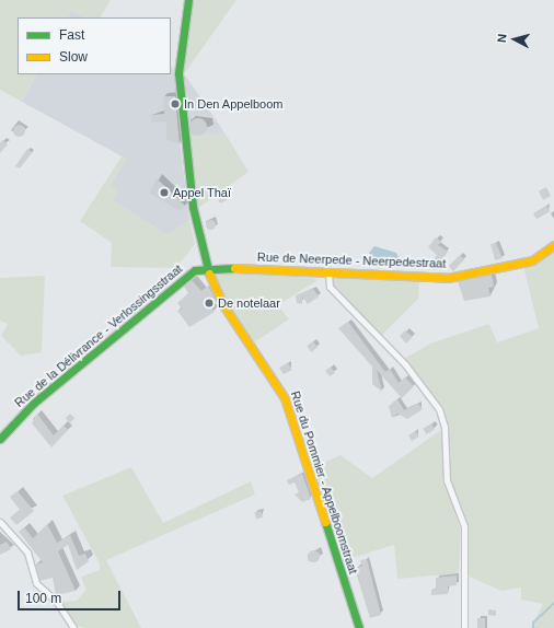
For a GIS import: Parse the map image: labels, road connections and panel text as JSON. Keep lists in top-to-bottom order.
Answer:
{
  "streets": {
    "street": ["Rue de Neerpede - Neerpedestraat", "Rue de la Délivrance - Verlossingsstraat", "Rue du Pommier - Appelboomstraat"]
  },
  "crossings": [
    ["Rue de Neerpede - Neerpedestraat", "Rue de la Délivrance - Verlossingsstraat"],
    ["Rue de Neerpede - Neerpedestraat", "Rue du Pommier - Appelboomstraat"]
  ],
  "places": ["In Den Appelboom", "Appel Thaï", "De notelaar"],
  "legend": ["Fast", "Slow"],
  "scale_bar": "100 m",
  "north": "left"
}
